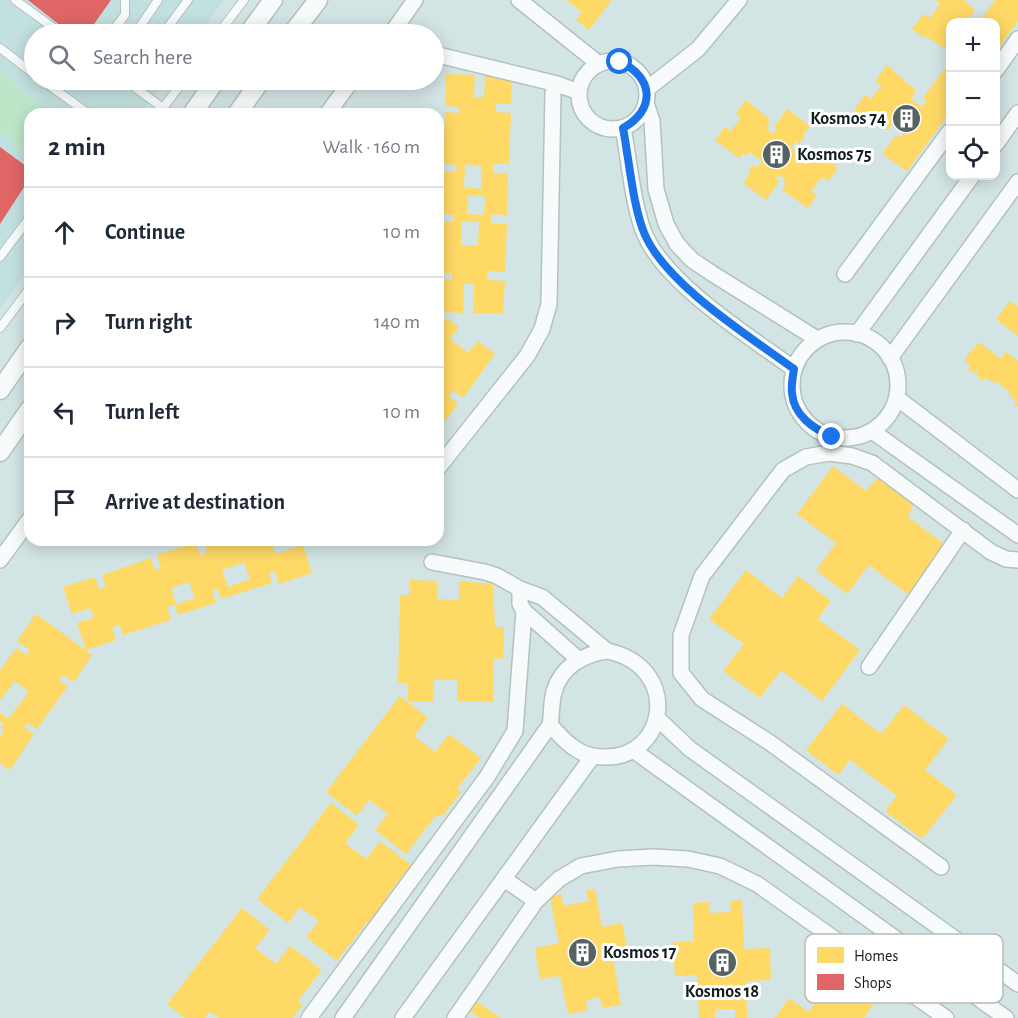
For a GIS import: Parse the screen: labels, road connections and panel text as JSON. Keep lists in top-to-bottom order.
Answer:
{
  "places": {
    "building": [
      "Kosmos 74",
      "Kosmos 75",
      "Kosmos 17",
      "Kosmos 18"
    ]
  },
  "legend": ["Homes", "Shops"],
  "page": {
    "map_buttons": ["+", "−"],
    "search": "Search here",
    "heading": ["2 min", "Walk · 160 m"],
    "list": [
      ["Continue", "10 m"],
      ["Turn right", "140 m"],
      ["Turn left", "10 m"],
      "Arrive at destination"
    ]
  }
}
